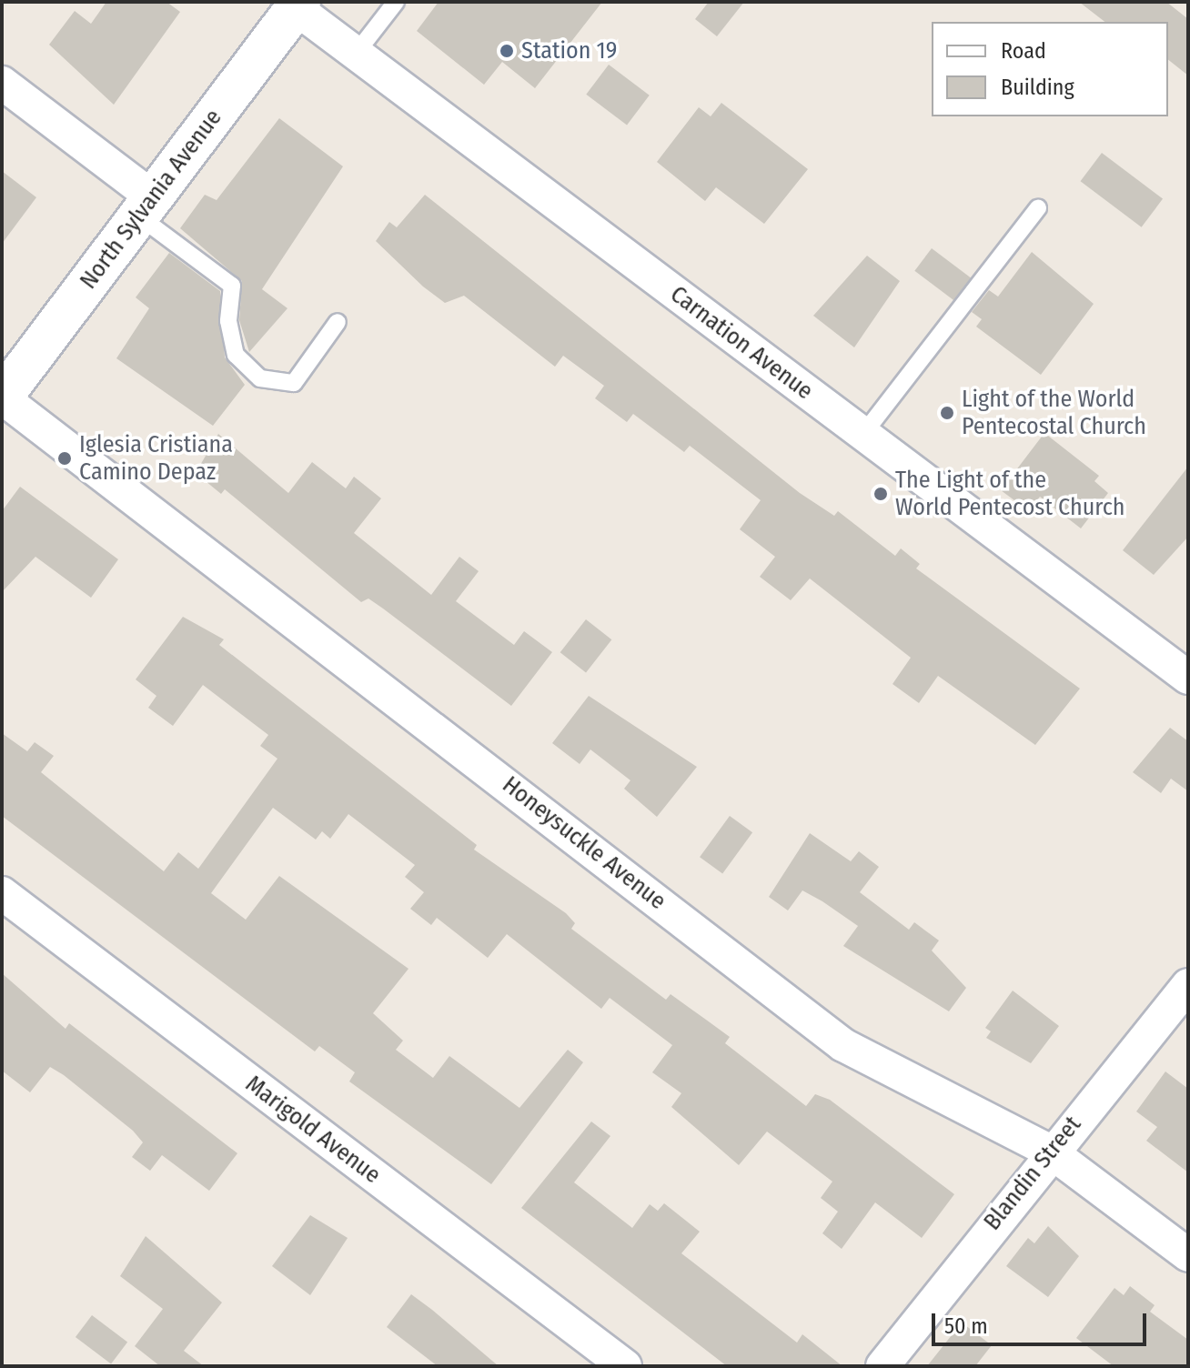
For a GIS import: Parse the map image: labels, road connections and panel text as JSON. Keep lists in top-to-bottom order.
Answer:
{
  "streets": {
    "main road": ["North Sylvania Avenue"],
    "street": [
      "Carnation Avenue",
      "Honeysuckle Avenue",
      "Marigold Avenue",
      "Blandin Street"
    ]
  },
  "crossings": [
    ["North Sylvania Avenue", "Carnation Avenue"],
    ["North Sylvania Avenue", "Honeysuckle Avenue"],
    ["Honeysuckle Avenue", "Blandin Street"]
  ],
  "places": [
    "Station 19",
    "Light of the World Pentecostal Church",
    "Iglesia Cristiana Camino Depaz",
    "The Light of the World Pentecost Church"
  ],
  "legend": ["Road", "Building"],
  "scale_bar": "50 m"
}
